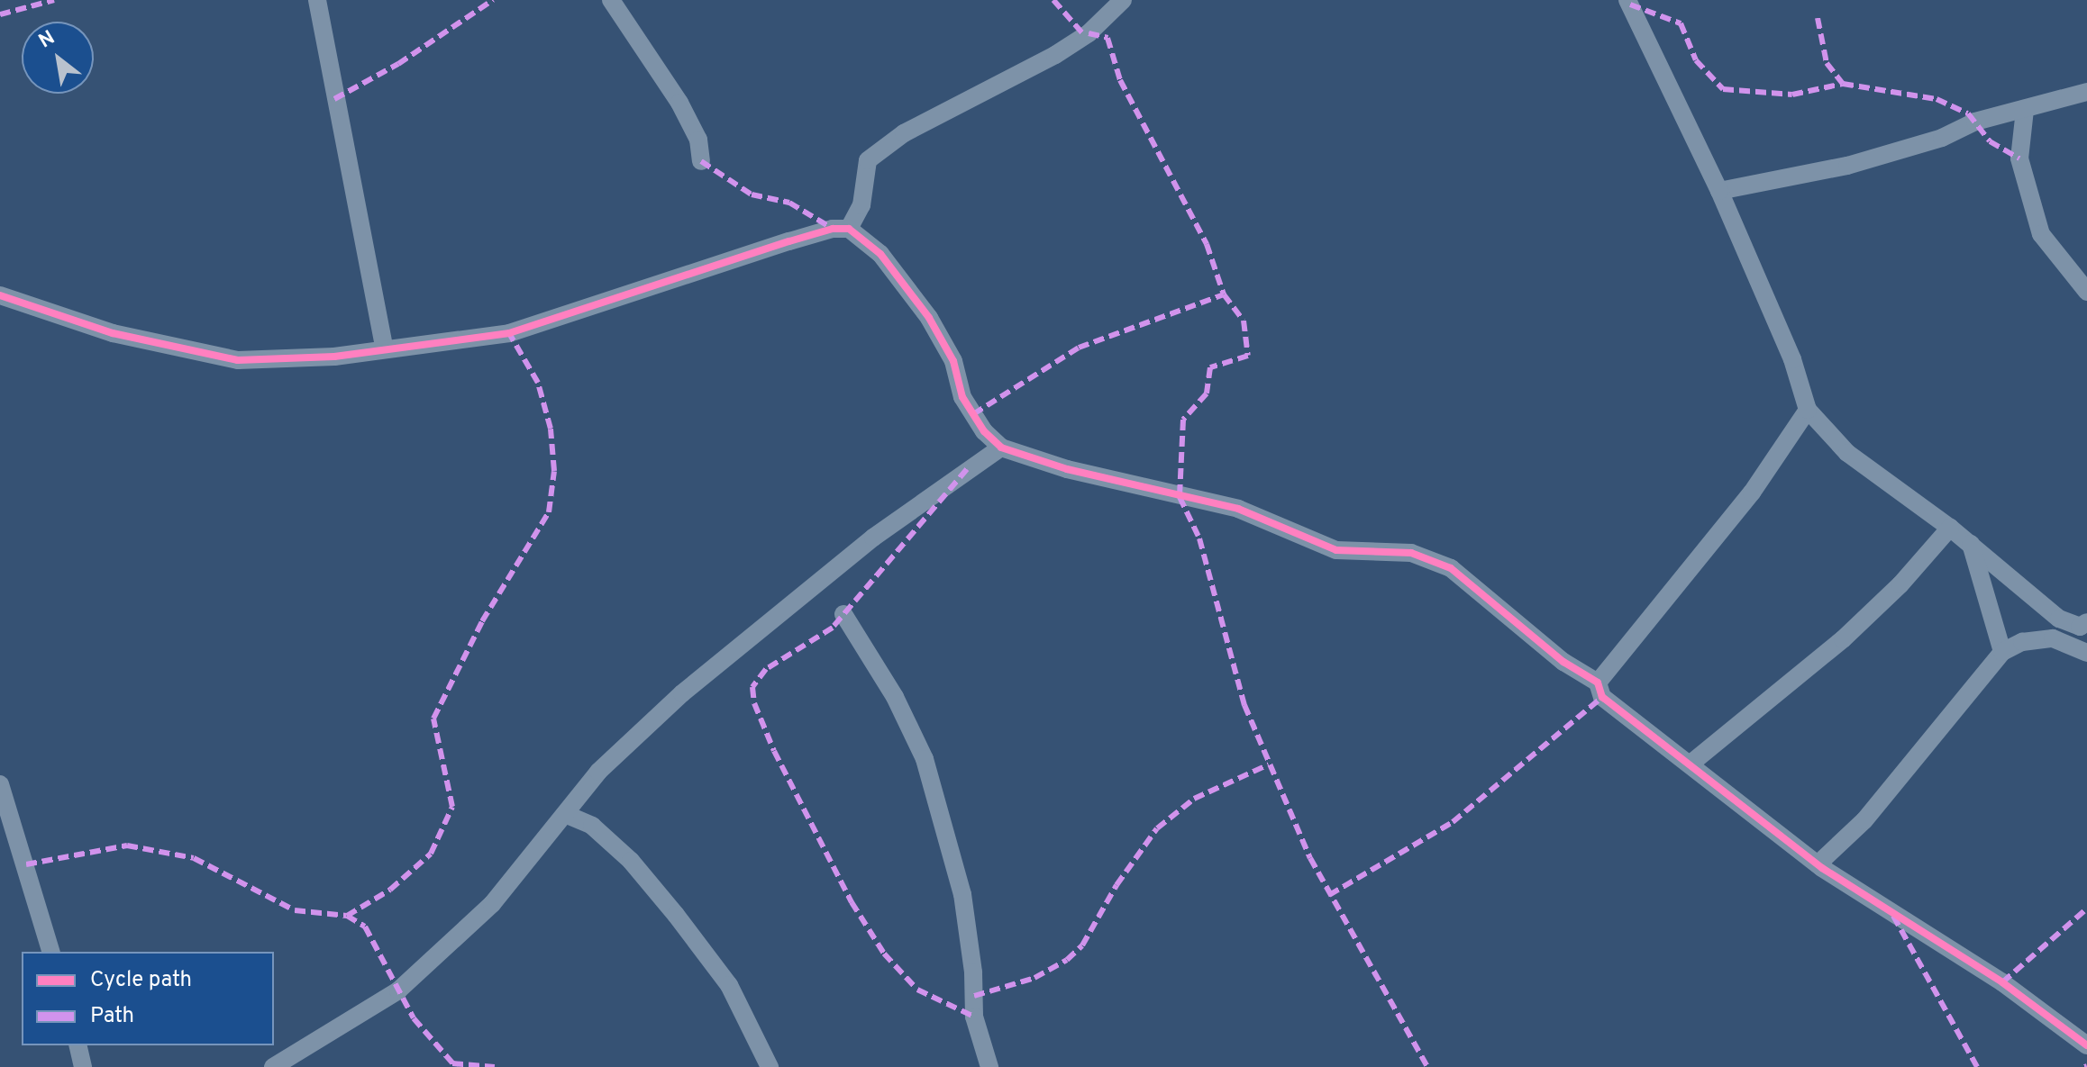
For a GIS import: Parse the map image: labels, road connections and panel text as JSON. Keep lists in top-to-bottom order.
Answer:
{
  "legend": ["Cycle path", "Path"],
  "north": "top left"
}
